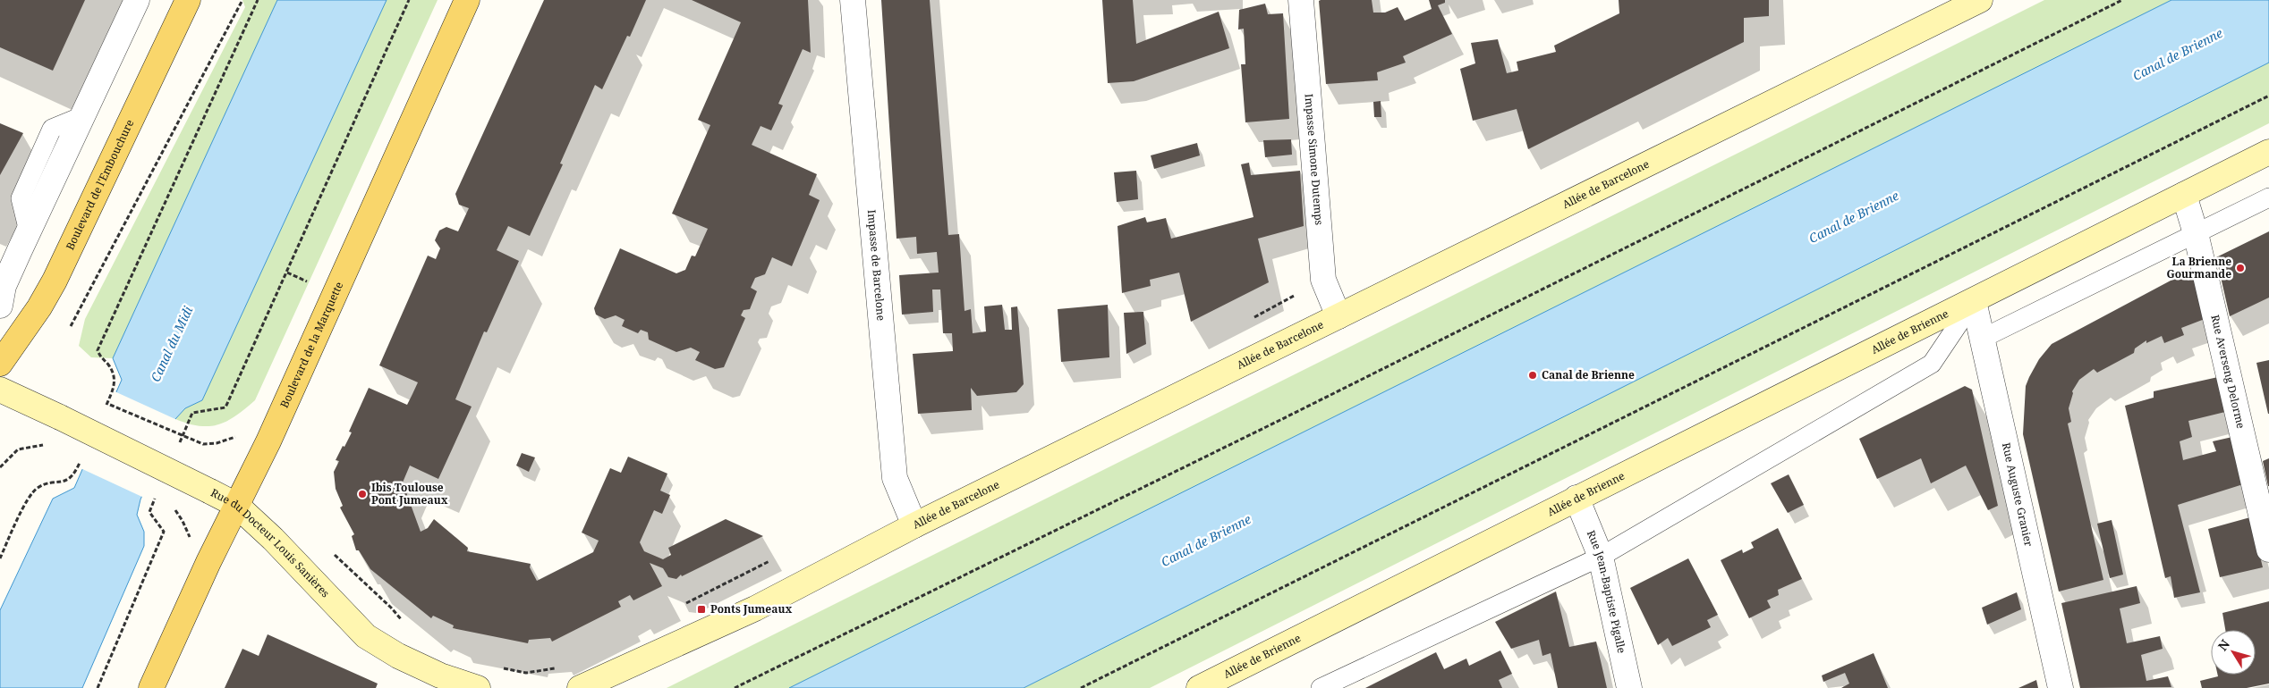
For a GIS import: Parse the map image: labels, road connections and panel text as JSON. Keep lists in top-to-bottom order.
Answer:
{
  "streets": {
    "main road": [
      "Boulevard de l'Embouchure",
      "Allée de Barcelone",
      "Allée de Brienne",
      "Boulevard de la Marquette",
      "Rue du Docteur Louis Sanières"
    ],
    "street": [
      "Impasse Simone Dutemps",
      "Impasse de Barcelone",
      "Rue Averseng Delorme",
      "Rue Auguste Granier",
      "Rue Jean-Baptiste Pigalle"
    ]
  },
  "crossings": [
    ["Impasse Simone Dutemps", "Allée de Barcelone"],
    ["Allée de Barcelone", "Impasse de Barcelone"],
    ["Allée de Brienne", "Rue Averseng Delorme"],
    ["Allée de Brienne", "Rue Auguste Granier"],
    ["Allée de Brienne", "Rue Jean-Baptiste Pigalle"],
    ["Boulevard de la Marquette", "Rue du Docteur Louis Sanières"]
  ],
  "water": ["Canal de Brienne", "Canal du Midi"],
  "places": {
    "other": ["La Brienne Gourmande", "Canal de Brienne", "Ibis Toulouse Pont Jumeaux"],
    "transit": ["Ponts Jumeaux"]
  },
  "north": "top left"
}
